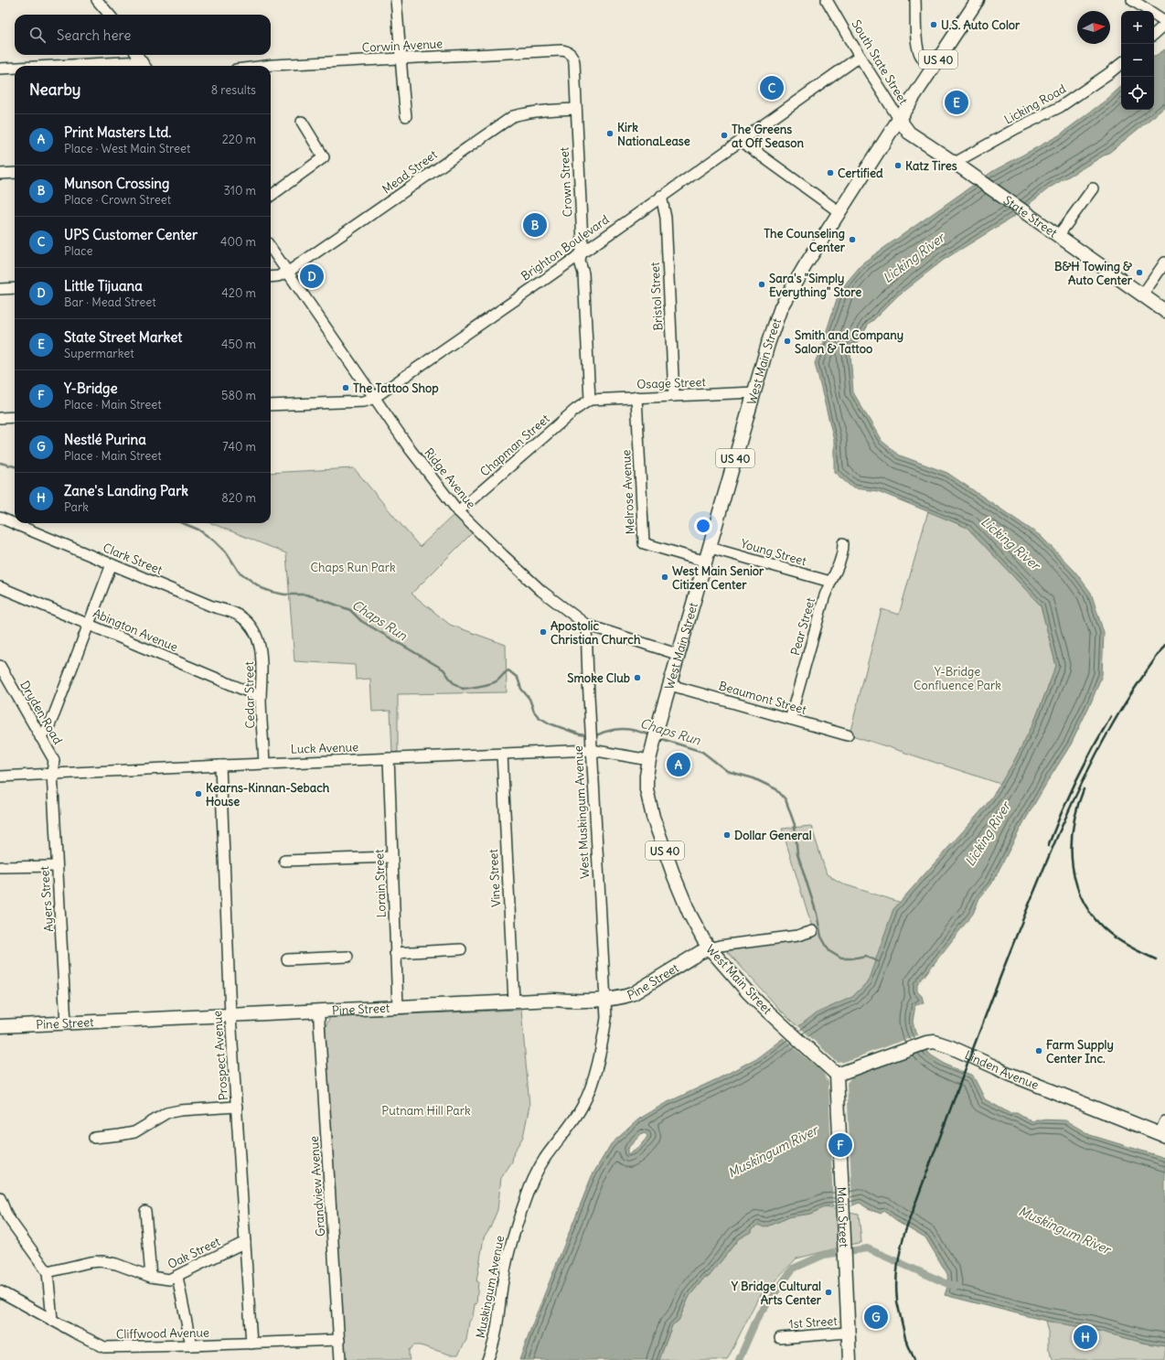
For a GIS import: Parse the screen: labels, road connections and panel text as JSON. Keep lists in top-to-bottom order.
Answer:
{
  "streets": {
    "main road": [
      "US 40",
      "State Street",
      "West Main Street",
      "Pine Street",
      "Linden Avenue",
      "Main Street"
    ],
    "street": [
      "Corwin Avenue",
      "South State Street",
      "Licking Road",
      "Mead Street",
      "Crown Street",
      "Brighton Boulevard",
      "Bristol Street",
      "Osage Street",
      "Chapman Street",
      "Ridge Avenue",
      "Melrose Avenue",
      "Young Street",
      "Clark Street",
      "Pear Street",
      "Abington Avenue",
      "Cedar Street",
      "Beaumont Street",
      "Dryden Road",
      "Luck Avenue",
      "West Muskingum Avenue",
      "Vine Street",
      "Lorain Street",
      "Ayers Street",
      "Prospect Avenue",
      "Grandview Avenue",
      "Oak Street",
      "Muskingum Avenue",
      "1st Street",
      "Cliffwood Avenue"
    ]
  },
  "crossings": [
    ["Corwin Avenue", "Crown Street"],
    ["South State Street", "State Street"],
    ["South State Street", "Brighton Boulevard"],
    ["South State Street", "West Main Street"],
    ["Licking Road", "State Street"],
    ["Mead Street", "Crown Street"],
    ["Mead Street", "Ridge Avenue"],
    ["Crown Street", "Brighton Boulevard"],
    ["Crown Street", "Osage Street"],
    ["Crown Street", "Chapman Street"],
    ["State Street", "West Main Street"],
    ["Brighton Boulevard", "Bristol Street"],
    ["Brighton Boulevard", "Ridge Avenue"],
    ["Bristol Street", "Osage Street"],
    ["West Main Street", "Osage Street"],
    ["West Main Street", "Ridge Avenue"],
    ["West Main Street", "Melrose Avenue"],
    ["West Main Street", "Young Street"],
    ["West Main Street", "Beaumont Street"],
    ["West Main Street", "Luck Avenue"],
    ["West Main Street", "Pine Street"],
    ["West Main Street", "Linden Avenue"],
    ["West Main Street", "Main Street"],
    ["Osage Street", "Chapman Street"],
    ["Osage Street", "Melrose Avenue"],
    ["Chapman Street", "Ridge Avenue"],
    ["Ridge Avenue", "West Muskingum Avenue"],
    ["Young Street", "Pear Street"],
    ["Clark Street", "Cedar Street"],
    ["Pear Street", "Beaumont Street"],
    ["Abington Avenue", "Cedar Street"],
    ["Cedar Street", "Luck Avenue"],
    ["Dryden Road", "Luck Avenue"],
    ["Dryden Road", "Ayers Street"],
    ["Luck Avenue", "West Muskingum Avenue"],
    ["Luck Avenue", "Vine Street"],
    ["Luck Avenue", "Lorain Street"],
    ["Luck Avenue", "Ayers Street"],
    ["Luck Avenue", "Prospect Avenue"],
    ["West Muskingum Avenue", "Pine Street"],
    ["West Muskingum Avenue", "Muskingum Avenue"],
    ["Vine Street", "Pine Street"],
    ["Lorain Street", "Pine Street"],
    ["Ayers Street", "Pine Street"],
    ["Pine Street", "Prospect Avenue"],
    ["Pine Street", "Grandview Avenue"],
    ["Pine Street", "Muskingum Avenue"],
    ["Prospect Avenue", "Oak Street"],
    ["Prospect Avenue", "Cliffwood Avenue"],
    ["Linden Avenue", "Main Street"],
    ["Grandview Avenue", "Cliffwood Avenue"],
    ["Main Street", "1st Street"]
  ],
  "water": ["Licking River", "Chaps Run", "Muskingum River"],
  "parks": ["Chaps Run Park", "Y-Bridge Confluence Park", "Putnam Hill Park"],
  "places": [
    "U.S. Auto Color",
    "Kirk NationaLease",
    "The Greens at Off Season",
    "Katz Tires",
    "Certified",
    "The Counseling Center",
    "B&H Towing & Auto Center",
    "Sara's \"Simply Everything\" Store",
    "Smith and Company Salon & Tattoo",
    "The Tattoo Shop",
    "West Main Senior Citizen Center",
    "Apostolic Christian Church",
    "Smoke Club",
    "Kearns-Kinnan-Sebach House",
    "Dollar General",
    "Farm Supply Center Inc.",
    "Y Bridge Cultural Arts Center"
  ],
  "north": "right",
  "page": {
    "map_buttons": ["+", "−"],
    "search": "Search here",
    "heading": ["Nearby", "8 results"],
    "pins": [
      "C",
      "E",
      "B",
      "D",
      "A",
      "F",
      "G",
      "H"
    ],
    "list": [
      {
        "mark": "A",
        "name": "Print Masters Ltd.",
        "note": "Place · West Main Street",
        "value": "220 m"
      },
      {
        "mark": "B",
        "name": "Munson Crossing",
        "note": "Place · Crown Street",
        "value": "310 m"
      },
      {
        "mark": "C",
        "name": "UPS Customer Center",
        "note": "Place",
        "value": "400 m"
      },
      {
        "mark": "D",
        "name": "Little Tijuana",
        "note": "Bar · Mead Street",
        "value": "420 m"
      },
      {
        "mark": "E",
        "name": "State Street Market",
        "note": "Supermarket",
        "value": "450 m"
      },
      {
        "mark": "F",
        "name": "Y-Bridge",
        "note": "Place · Main Street",
        "value": "580 m"
      },
      {
        "mark": "G",
        "name": "Nestlé Purina",
        "note": "Place · Main Street",
        "value": "740 m"
      },
      {
        "mark": "H",
        "name": "Zane's Landing Park",
        "note": "Park",
        "value": "820 m"
      }
    ]
  }
}
